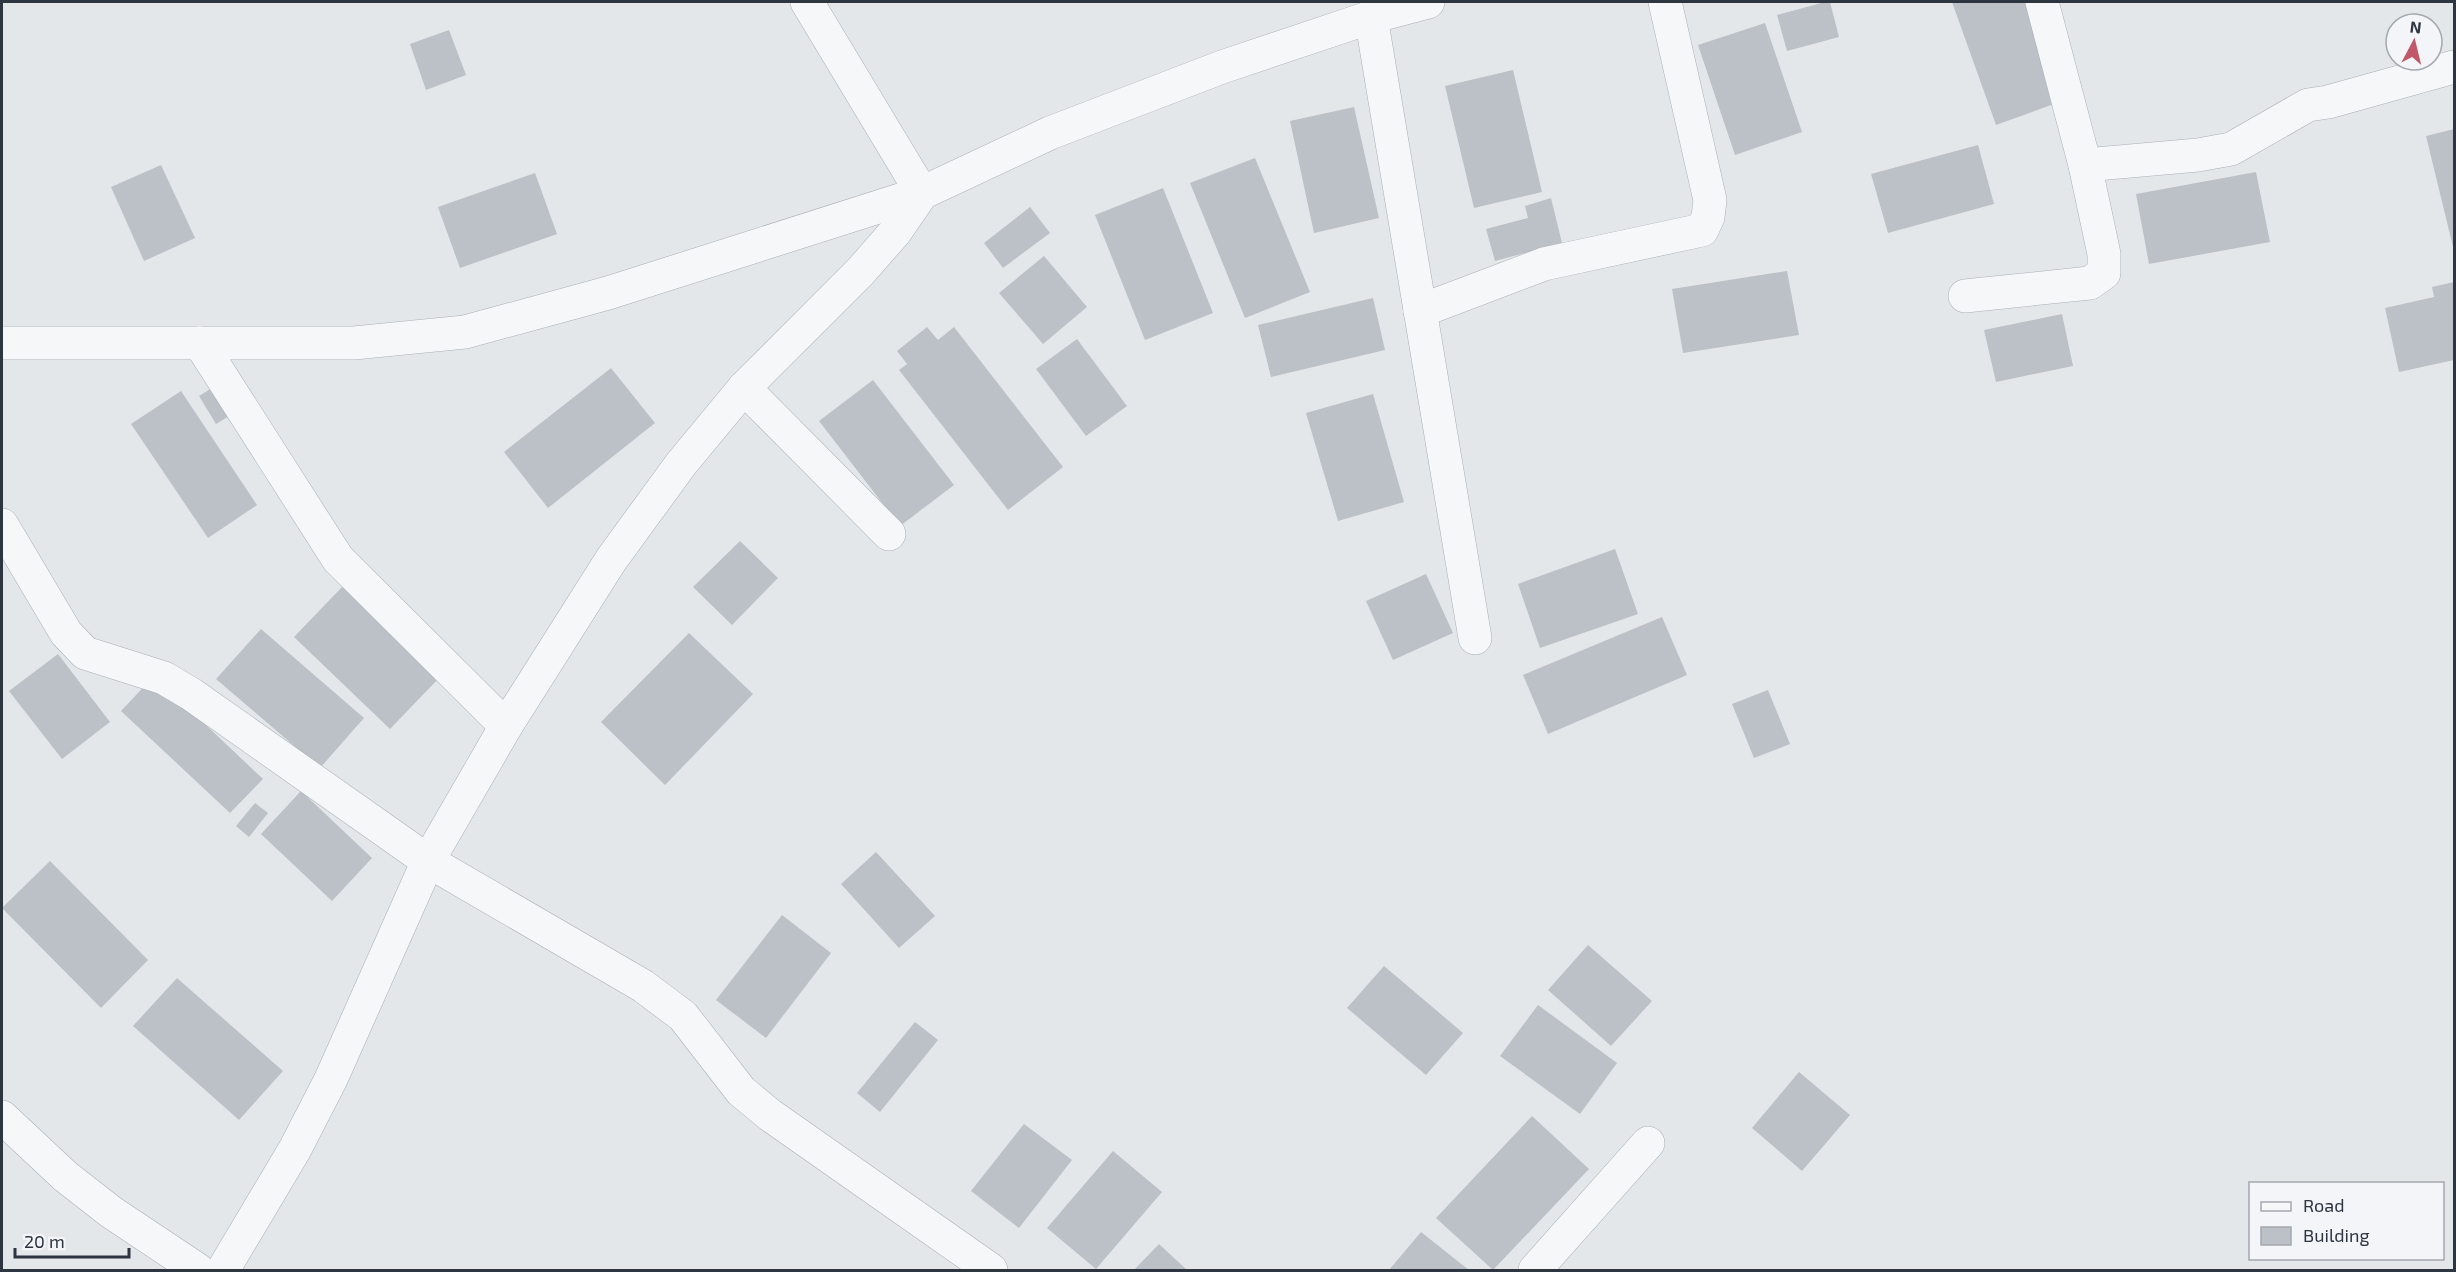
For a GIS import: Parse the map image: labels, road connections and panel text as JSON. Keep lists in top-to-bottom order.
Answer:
{
  "legend": ["Road", "Building"],
  "scale_bar": "20 m",
  "north": "top"
}
